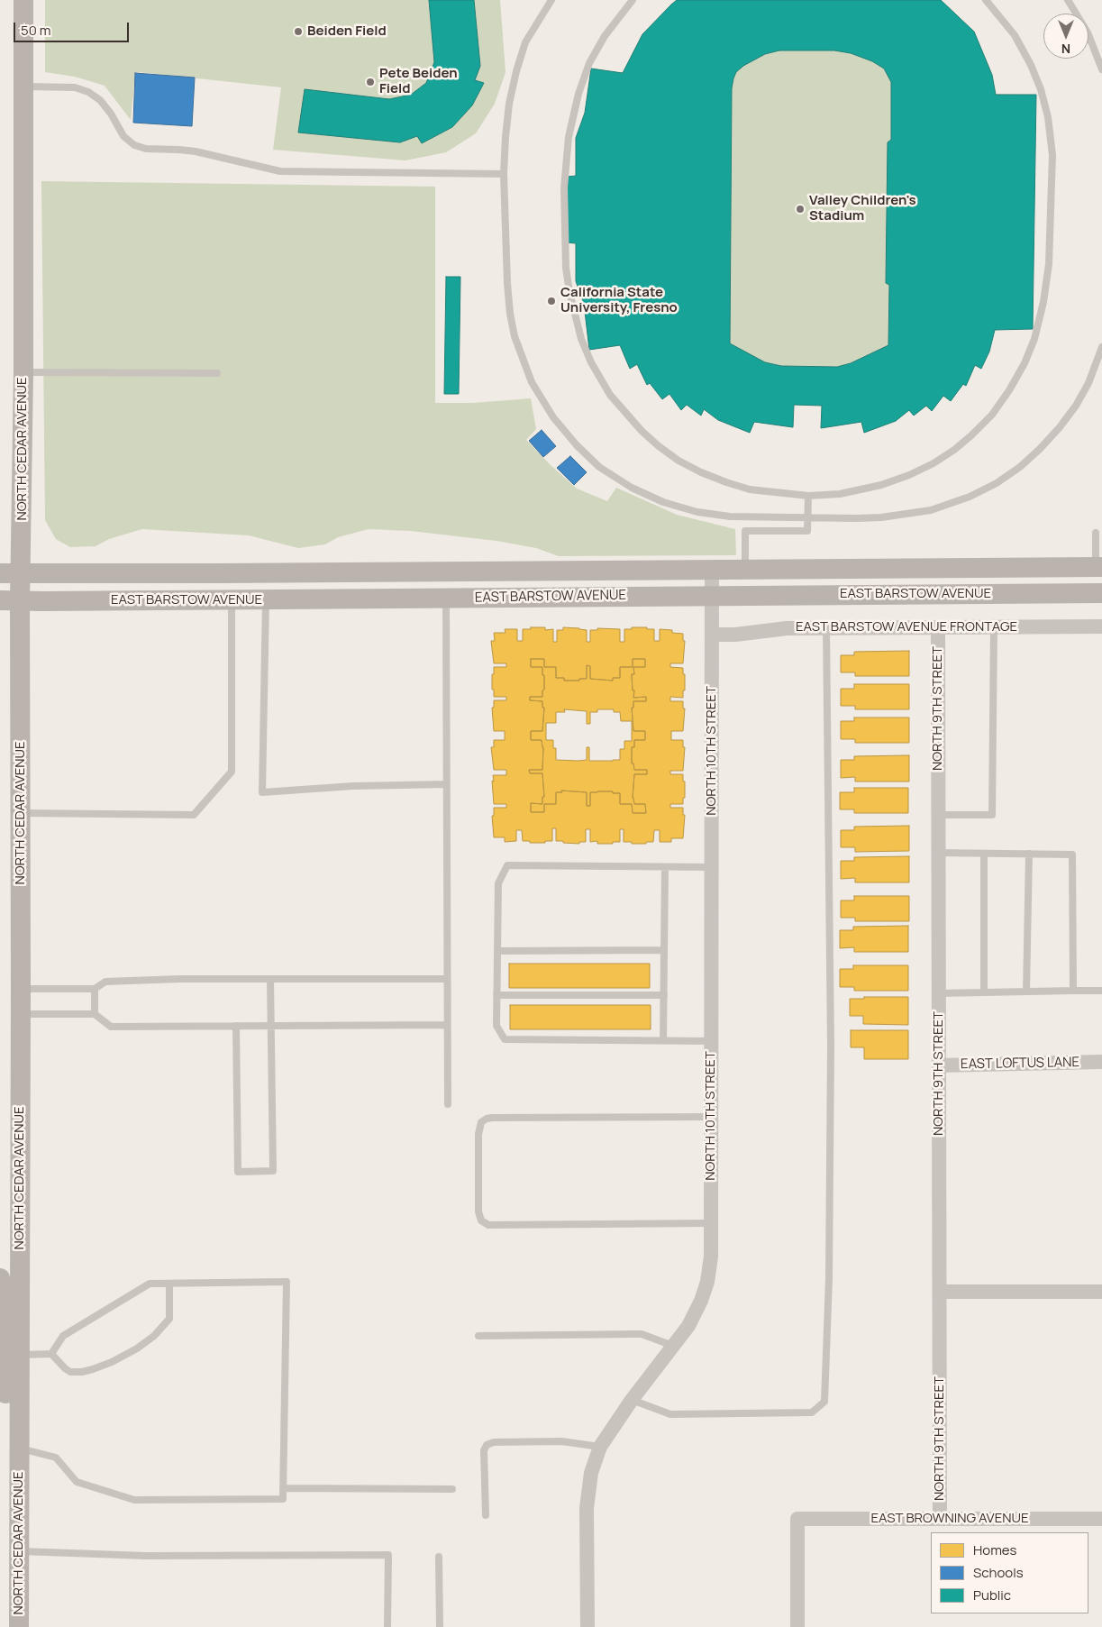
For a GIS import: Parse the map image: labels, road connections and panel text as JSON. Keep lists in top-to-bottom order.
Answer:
{
  "streets": {
    "main road": ["NORTH CEDAR AVENUE", "EAST BARSTOW AVENUE"],
    "street": [
      "EAST BARSTOW AVENUE FRONTAGE",
      "NORTH 9TH STREET",
      "NORTH 10TH STREET",
      "EAST LOFTUS LANE",
      "EAST BROWNING AVENUE"
    ]
  },
  "crossings": [
    ["NORTH CEDAR AVENUE", "EAST BARSTOW AVENUE"],
    ["EAST BARSTOW AVENUE", "NORTH 10TH STREET"],
    ["EAST BARSTOW AVENUE FRONTAGE", "NORTH 9TH STREET"],
    ["EAST BARSTOW AVENUE FRONTAGE", "NORTH 10TH STREET"],
    ["NORTH 9TH STREET", "EAST LOFTUS LANE"],
    ["NORTH 9TH STREET", "EAST BROWNING AVENUE"]
  ],
  "places": [
    "Beiden Field",
    "Pete Beiden Field",
    "Valley Children's Stadium",
    "California State University, Fresno"
  ],
  "legend": ["Homes", "Schools", "Public"],
  "scale_bar": "50 m",
  "north": "bottom"
}
